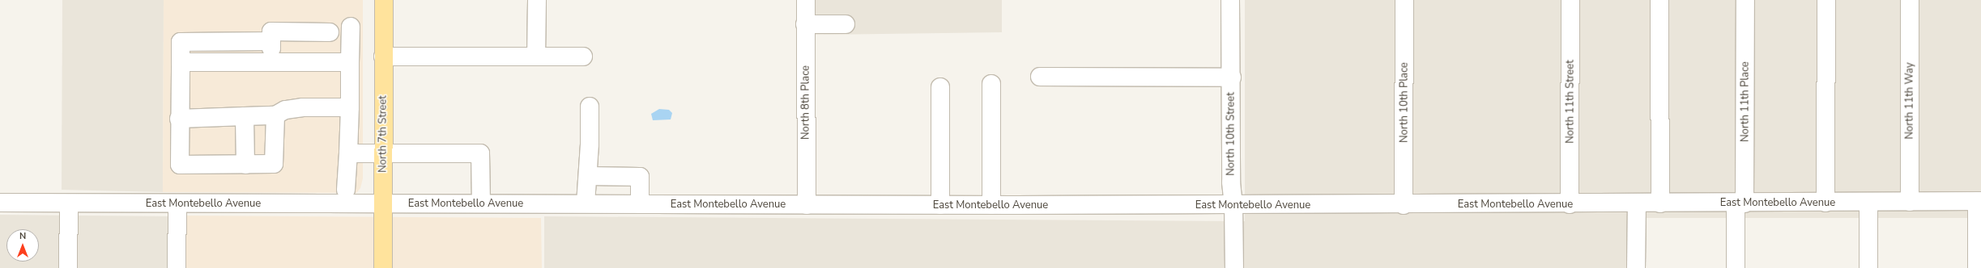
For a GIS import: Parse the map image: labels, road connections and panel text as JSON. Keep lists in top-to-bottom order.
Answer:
{
  "streets": {
    "main road": ["North 7th Street"],
    "street": [
      "North 11th Way",
      "North 11th Street",
      "North 11th Place",
      "North 8th Place",
      "North 10th Place",
      "North 10th Street",
      "East Montebello Avenue"
    ]
  },
  "crossings": [
    ["North 11th Way", "East Montebello Avenue"],
    ["North 11th Street", "East Montebello Avenue"],
    ["North 11th Place", "East Montebello Avenue"],
    ["North 8th Place", "East Montebello Avenue"],
    ["North 10th Place", "East Montebello Avenue"],
    ["North 7th Street", "East Montebello Avenue"],
    ["North 10th Street", "East Montebello Avenue"]
  ],
  "north": "top"
}
